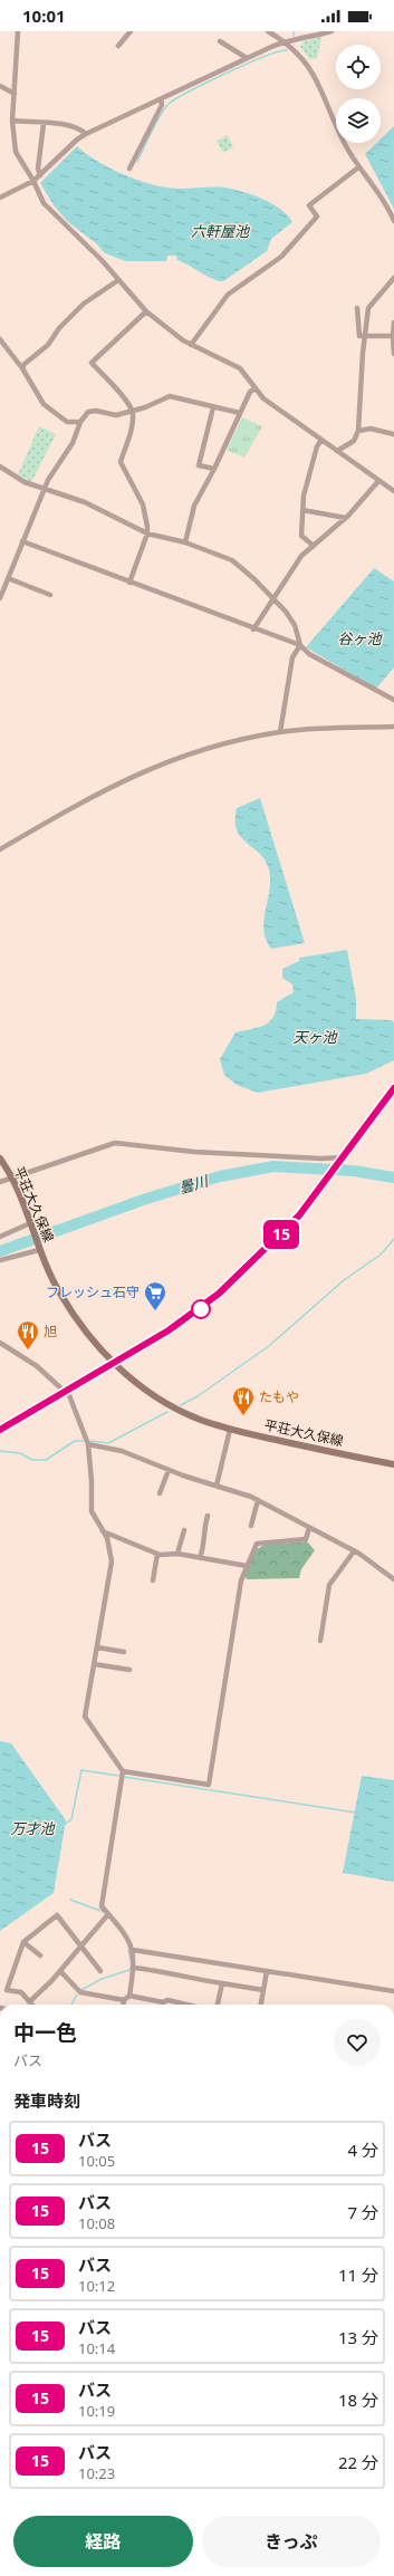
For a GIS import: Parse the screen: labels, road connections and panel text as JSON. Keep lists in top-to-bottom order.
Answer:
{
  "streets": {
    "main road": ["平荘大久保線"]
  },
  "water": [
    "六軒屋池",
    "谷ヶ池",
    "天ヶ池",
    "曇川",
    "万才池"
  ],
  "places": {
    "supermarket": ["フレッシュ石守"],
    "restaurant": ["旭", "たもや"]
  },
  "lines": ["bus line 15"],
  "page": {
    "status": "10:01",
    "on_map": "15",
    "heading": [
      ["中一色", "バス"],
      "発車時刻"
    ],
    "list": [
      {
        "mark": "15",
        "name": "バス",
        "note": "10:05",
        "value": "4 分"
      },
      {
        "mark": "15",
        "name": "バス",
        "note": "10:08",
        "value": "7 分"
      },
      {
        "mark": "15",
        "name": "バス",
        "note": "10:12",
        "value": "11 分"
      },
      {
        "mark": "15",
        "name": "バス",
        "note": "10:14",
        "value": "13 分"
      },
      {
        "mark": "15",
        "name": "バス",
        "note": "10:19",
        "value": "18 分"
      },
      {
        "mark": "15",
        "name": "バス",
        "note": "10:23",
        "value": "22 分"
      }
    ],
    "buttons": ["経路", "きっぷ"]
  }
}
